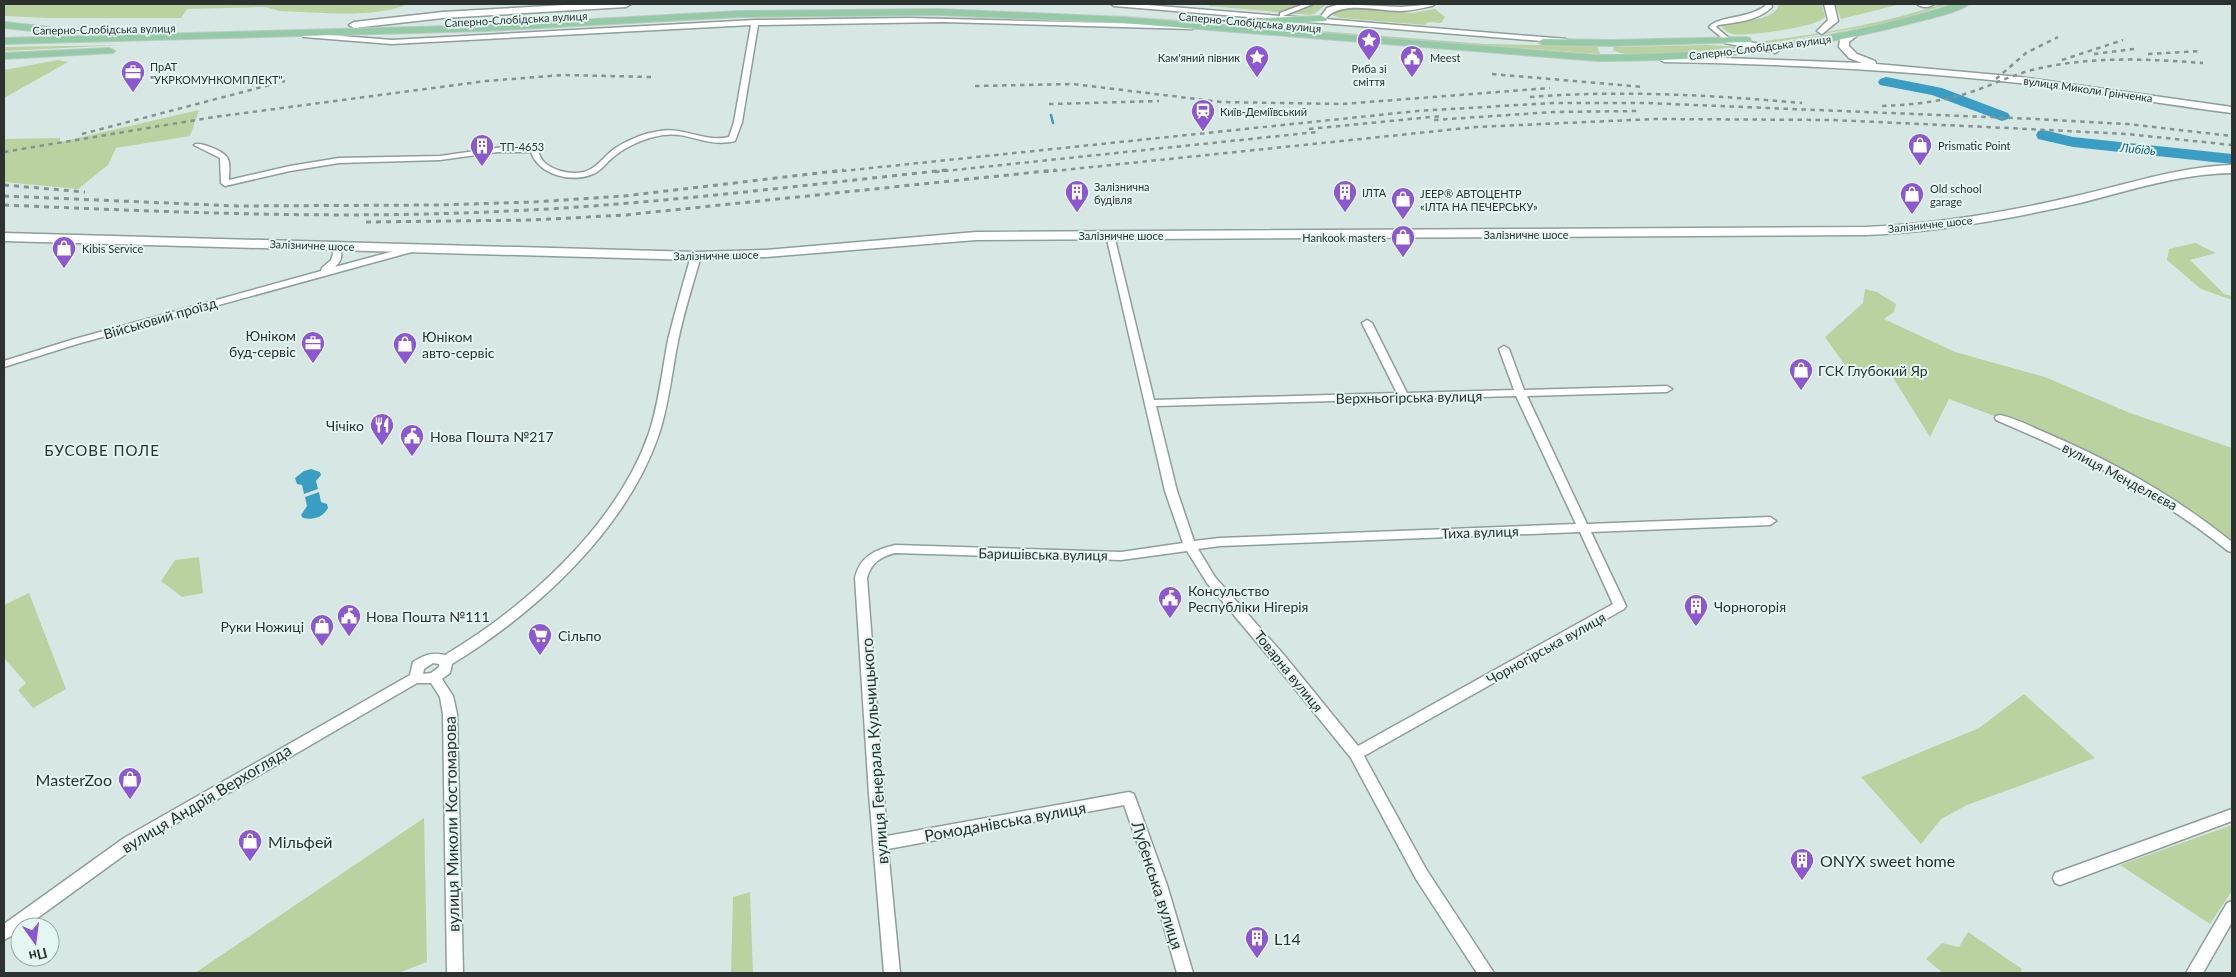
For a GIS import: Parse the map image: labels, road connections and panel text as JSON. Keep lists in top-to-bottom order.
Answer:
{
  "streets": {
    "main road": ["Саперно-Слобідська вулиця", "вулиця Миколи Грінченка"],
    "street": [
      "Залізничне шосе",
      "Військовий проїзд",
      "Верхньогірська вулиця",
      "вулиця Менделєєва",
      "Тиха вулиця",
      "Баришівська вулиця",
      "Чорногірська вулиця",
      "Товарна вулиця",
      "вулиця Генерала Кульчицького",
      "вулиця Андрія Верхогляда",
      "Ромоданівська вулиця",
      "вулиця Миколи Костомарова",
      "Лубенська вулиця"
    ]
  },
  "crossings": [
    ["Саперно-Слобідська вулиця", "вулиця Миколи Грінченка"],
    ["Залізничне шосе", "Військовий проїзд"],
    ["Залізничне шосе", "Товарна вулиця"],
    ["Верхньогірська вулиця", "Чорногірська вулиця"],
    ["Верхньогірська вулиця", "Товарна вулиця"],
    ["Тиха вулиця", "Баришівська вулиця"],
    ["Тиха вулиця", "Чорногірська вулиця"],
    ["Тиха вулиця", "Товарна вулиця"],
    ["Баришівська вулиця", "Товарна вулиця"],
    ["Баришівська вулиця", "вулиця Генерала Кульчицького"],
    ["Чорногірська вулиця", "Товарна вулиця"],
    ["вулиця Генерала Кульчицького", "Ромоданівська вулиця"],
    ["вулиця Андрія Верхогляда", "вулиця Миколи Костомарова"],
    ["Ромоданівська вулиця", "Лубенська вулиця"]
  ],
  "districts": ["БУСОВЕ ПОЛЕ"],
  "water": ["Либідь"],
  "places": {
    "place": ["Риба зі сміття", "Кам'яний півник"],
    "public building": [
      "Meest",
      "Нова Пошта №217",
      "Консульство Республіки Нігерія",
      "Нова Пошта №111"
    ],
    "office": ["ПрАТ \"УКРКОМУНКОМПЛЕКТ\"", "Юніком буд-сервіс"],
    "station": ["Київ-Деміївський"],
    "shop": [
      "Prismatic Point",
      "Old school garage",
      "JEEP® АВТОЦЕНТР «ІЛТА НА ПЕЧЕРСЬКУ»",
      "Hankook masters",
      "Kibis Service",
      "Юніком авто-сервіс",
      "ГСК Глубокий Яр",
      "Руки Ножиці",
      "MasterZoo",
      "Мільфей"
    ],
    "building": [
      "ТП-4653",
      "Залізнична будівля",
      "ІЛТА",
      "Чорногорія",
      "ONYX sweet home",
      "L14"
    ],
    "restaurant": ["Чічіко"],
    "supermarket": ["Сільпо"]
  },
  "north": "bottom"
}
